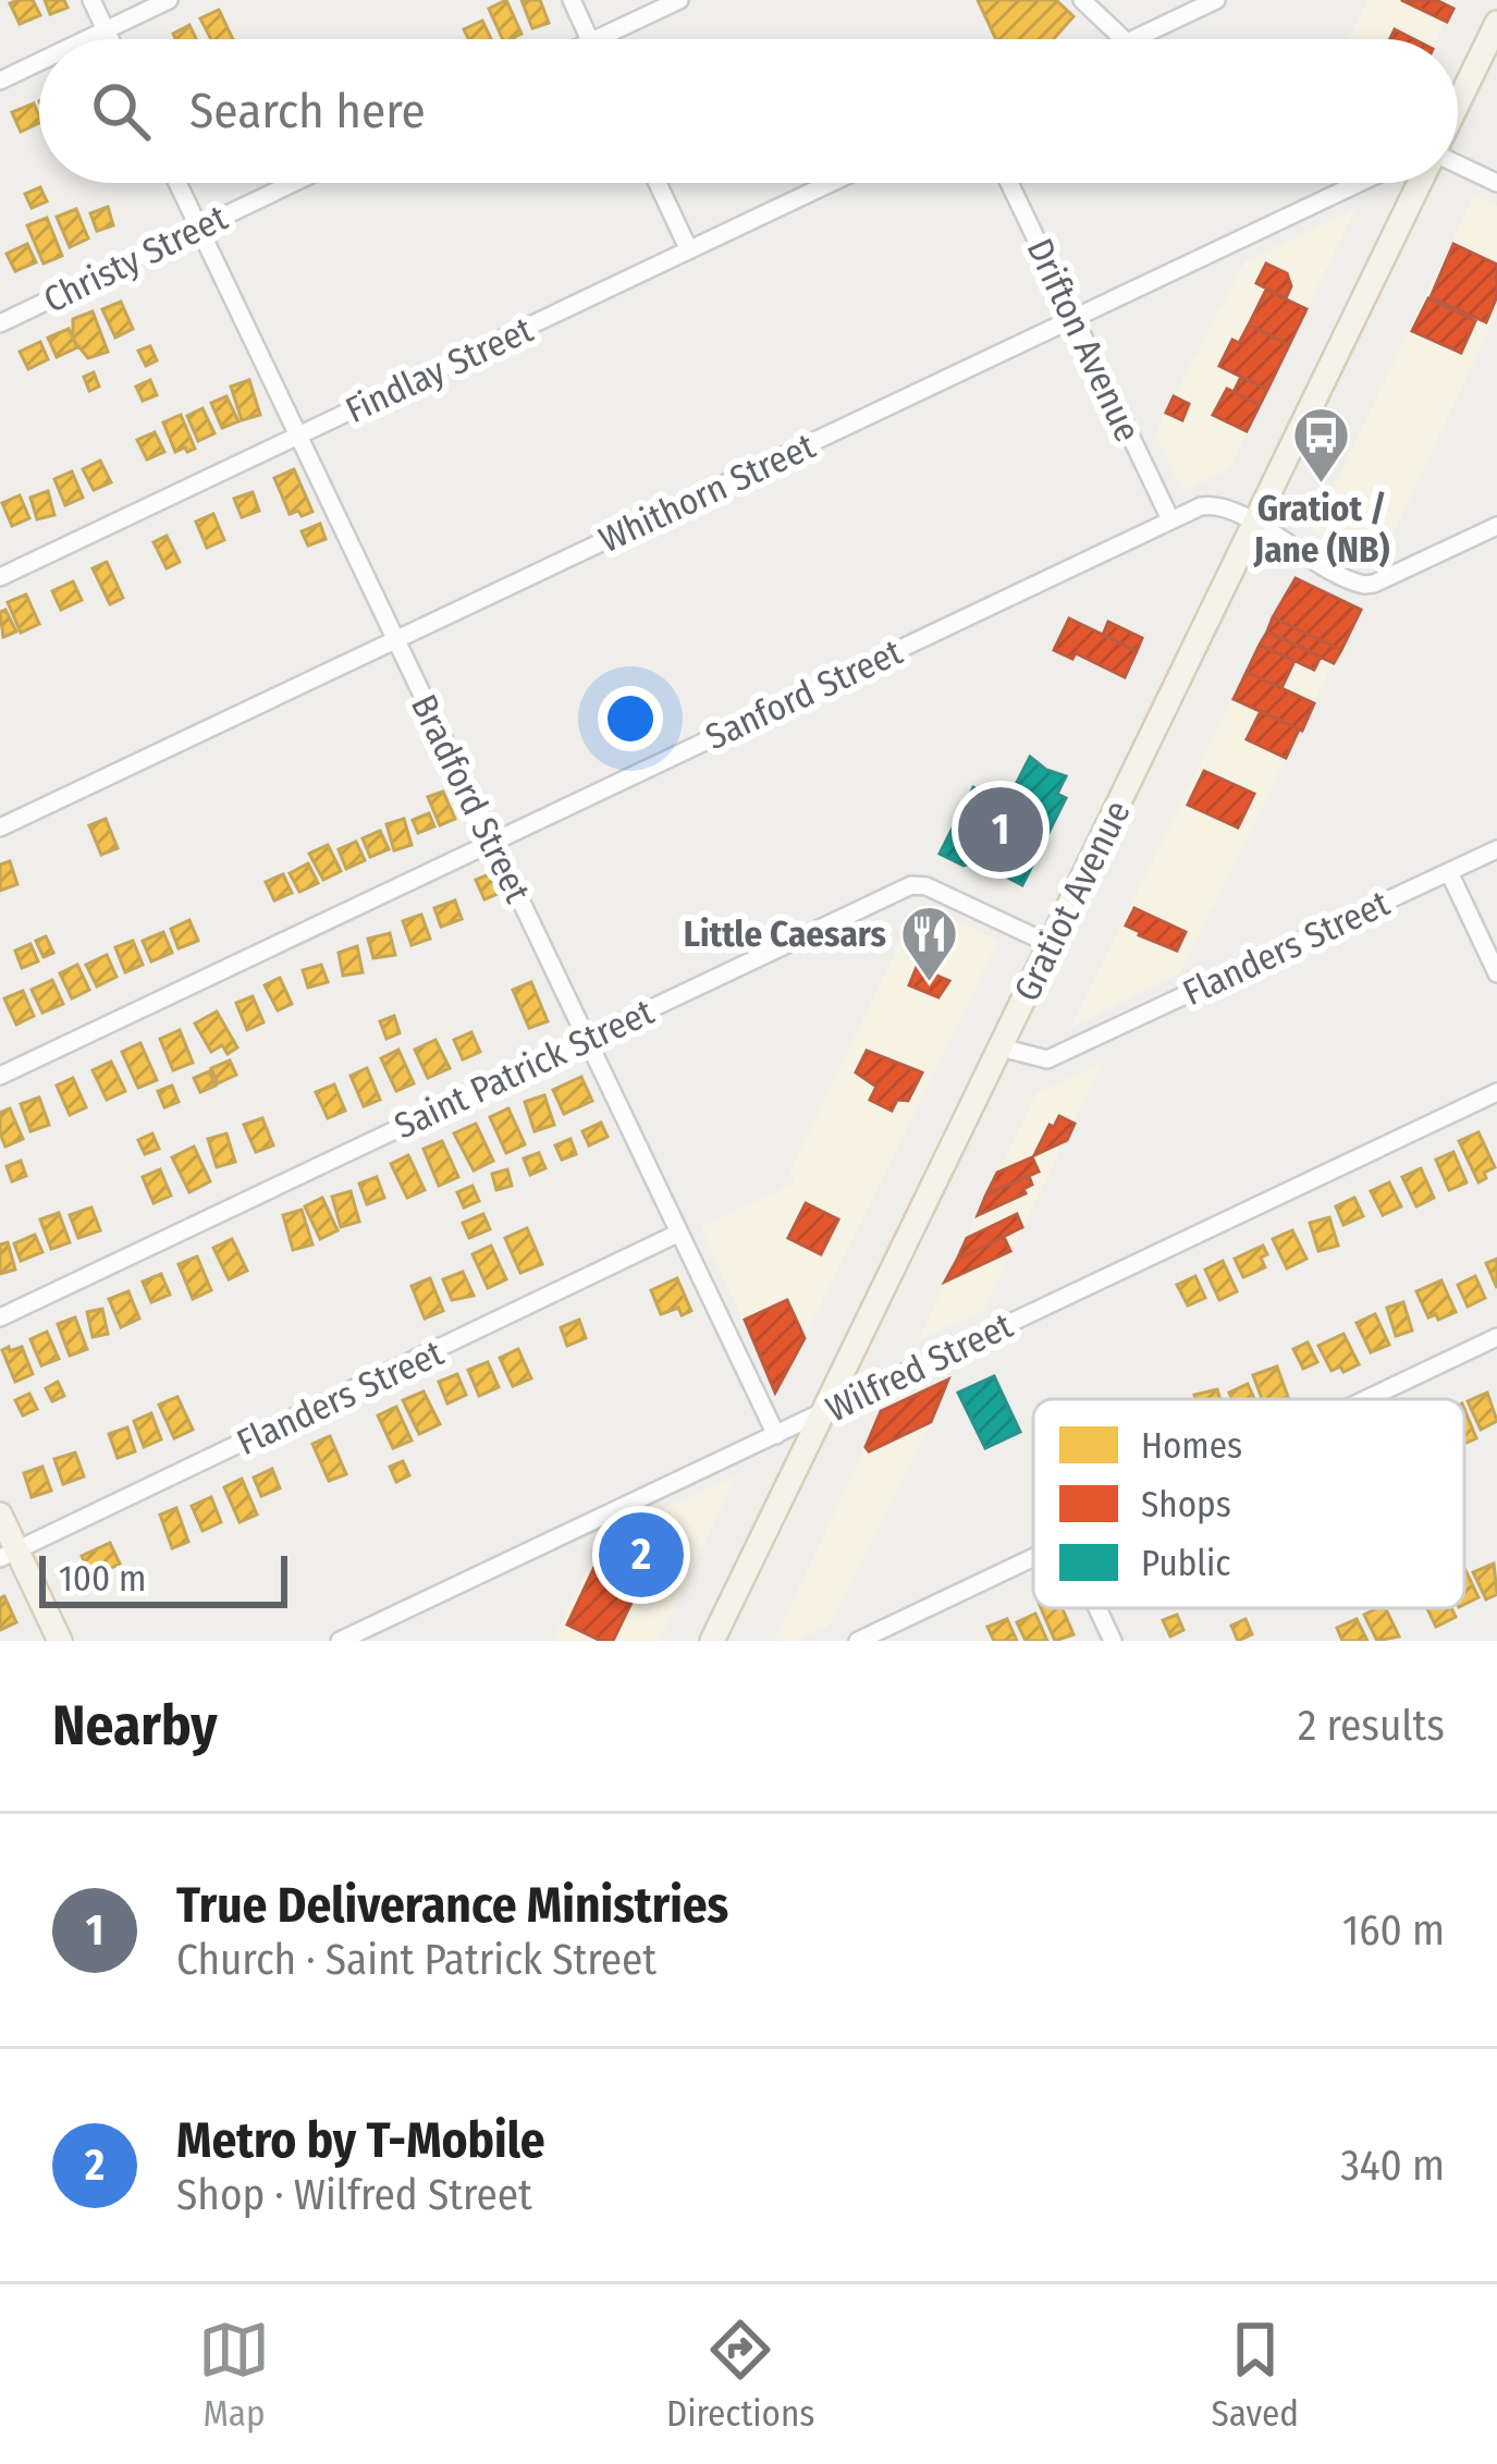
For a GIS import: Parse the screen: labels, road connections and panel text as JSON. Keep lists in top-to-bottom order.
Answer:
{
  "streets": {
    "main road": ["Gratiot Avenue"],
    "street": [
      "Christy Street",
      "Drifton Avenue",
      "Findlay Street",
      "Whithorn Street",
      "Sanford Street",
      "Bradford Street",
      "Flanders Street",
      "Saint Patrick Street",
      "Wilfred Street"
    ]
  },
  "crossings": [
    ["Christy Street", "Bradford Street"],
    ["Drifton Avenue", "Whithorn Street"],
    ["Drifton Avenue", "Sanford Street"],
    ["Findlay Street", "Bradford Street"],
    ["Whithorn Street", "Bradford Street"],
    ["Sanford Street", "Bradford Street"],
    ["Sanford Street", "Gratiot Avenue"],
    ["Bradford Street", "Flanders Street"],
    ["Bradford Street", "Saint Patrick Street"],
    ["Bradford Street", "Wilfred Street"],
    ["Gratiot Avenue", "Flanders Street"],
    ["Gratiot Avenue", "Saint Patrick Street"],
    ["Gratiot Avenue", "Wilfred Street"]
  ],
  "places": {
    "bus stop": ["Gratiot / Jane (NB)"],
    "restaurant": ["Little Caesars"]
  },
  "legend": ["Homes", "Shops", "Public"],
  "scale_bar": "100 m",
  "page": {
    "search": "Search here",
    "pins": ["1", "2"],
    "scale": "100 m",
    "heading": ["Nearby", "2 results"],
    "list": [
      {
        "mark": "1",
        "name": "True Deliverance Ministries",
        "note": "Church · Saint Patrick Street",
        "value": "160 m"
      },
      {
        "mark": "2",
        "name": "Metro by T-Mobile",
        "note": "Shop · Wilfred Street",
        "value": "340 m"
      }
    ],
    "nav": ["Map", "Directions", "Saved"]
  }
}
